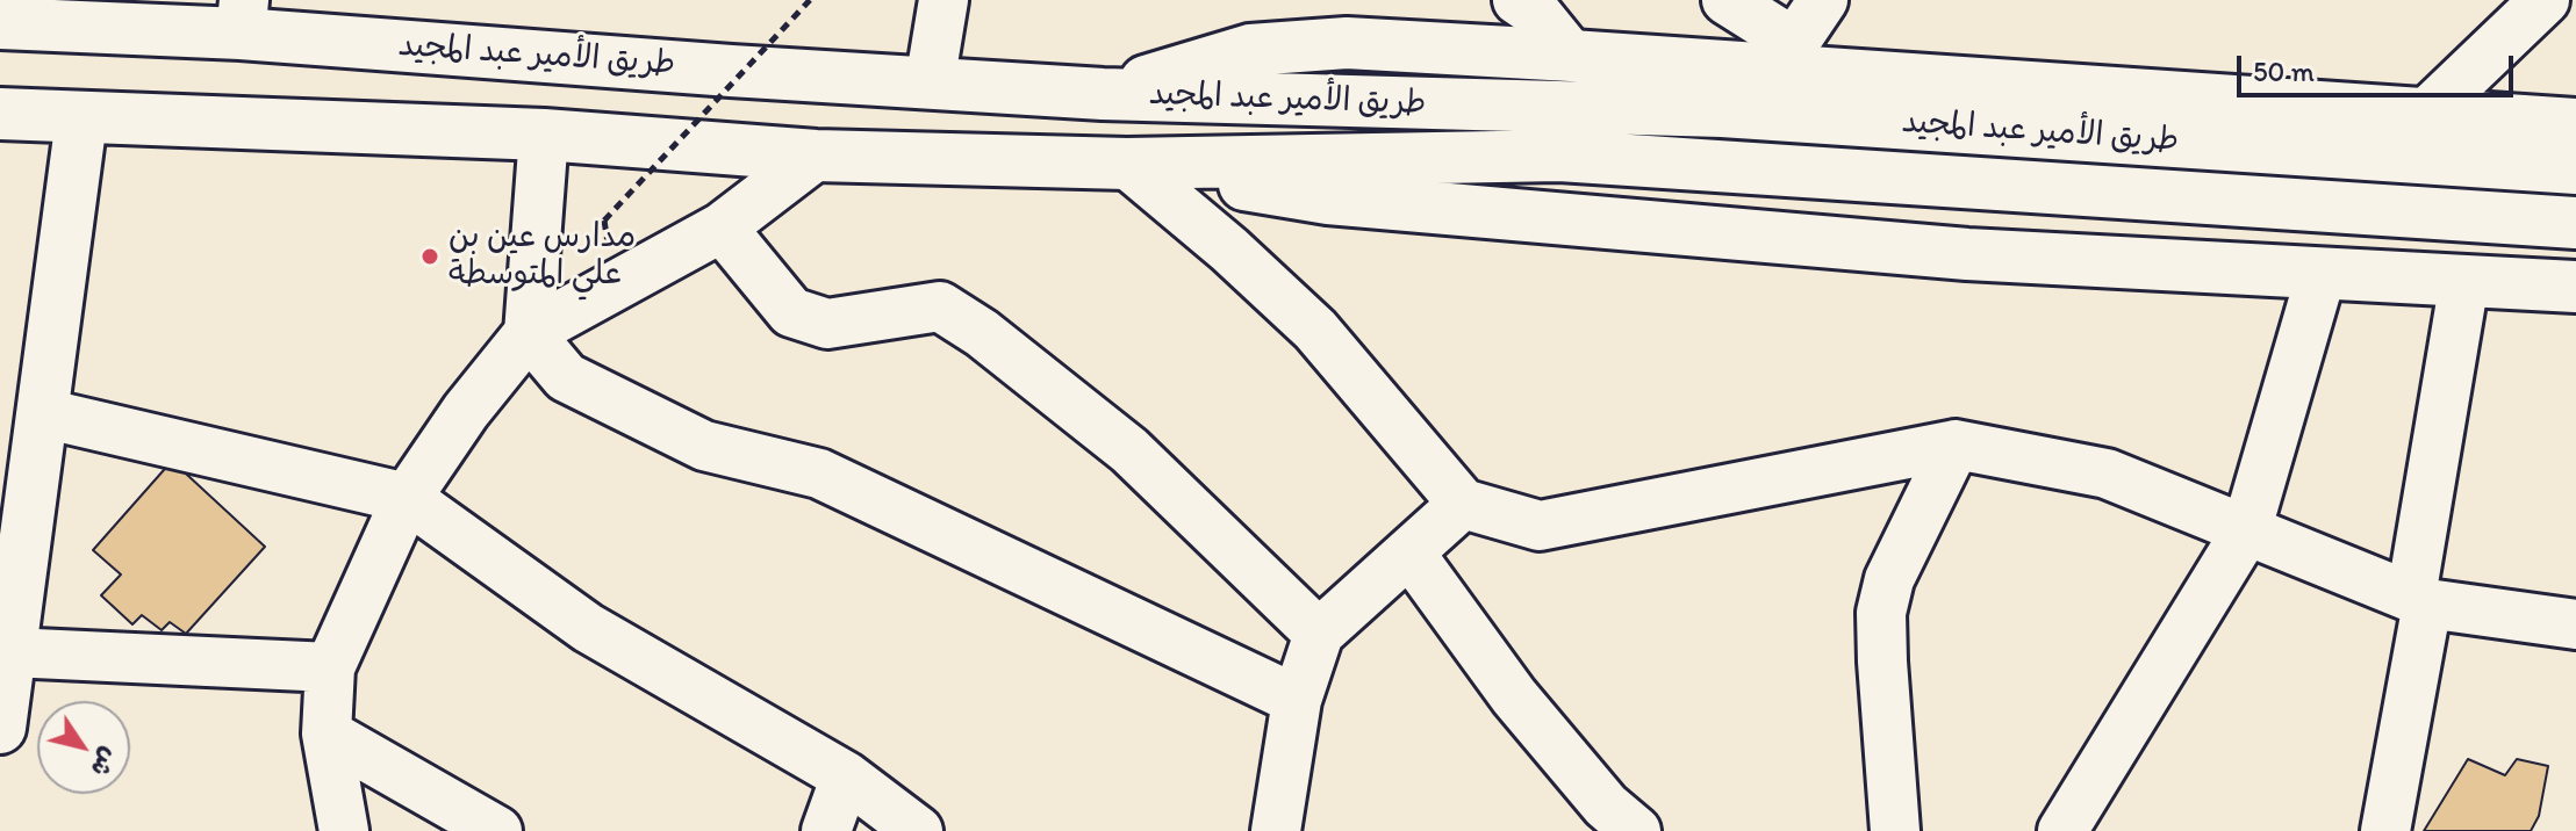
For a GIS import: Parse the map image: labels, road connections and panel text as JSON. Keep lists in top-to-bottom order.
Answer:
{
  "streets": {
    "main road": ["طريق الأمير عبد المجيد"]
  },
  "places": ["مدارس عين بن علي المتوسطة"],
  "scale_bar": "50 m",
  "north": "bottom right"
}
